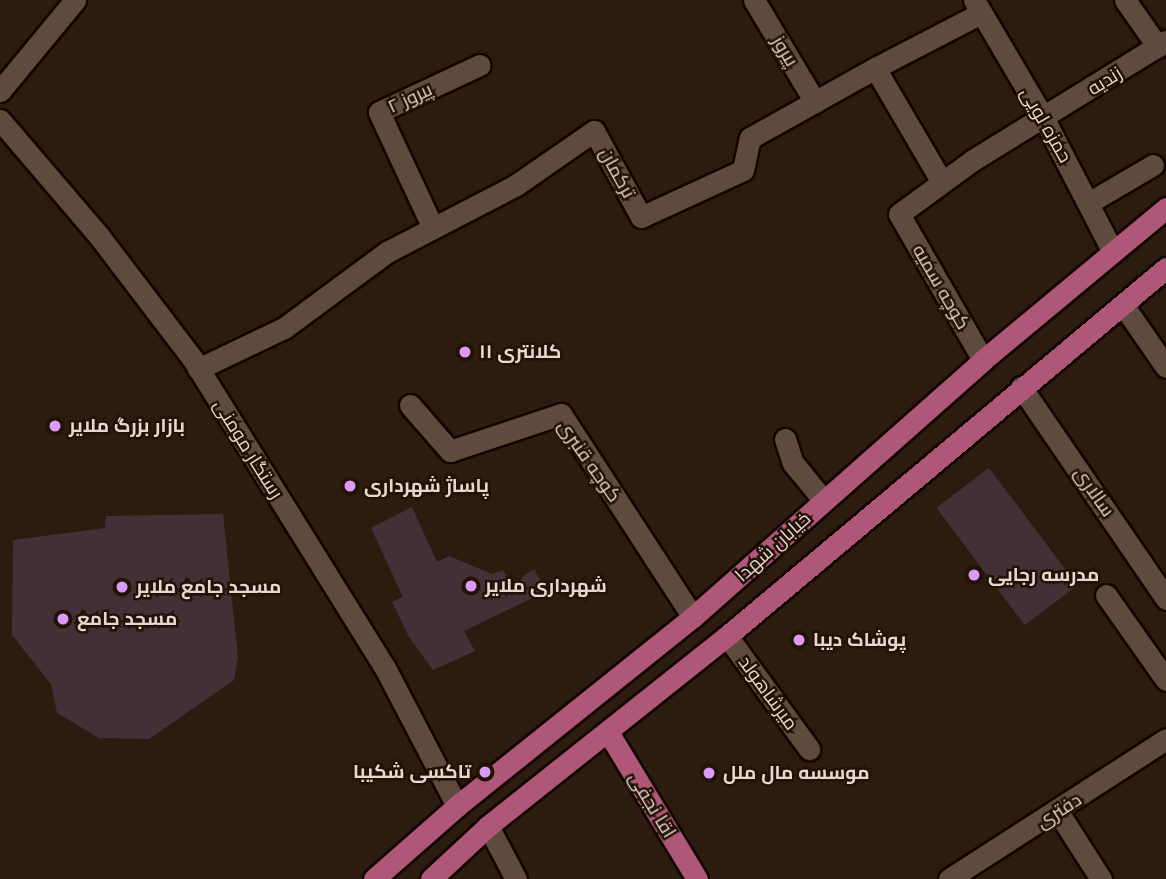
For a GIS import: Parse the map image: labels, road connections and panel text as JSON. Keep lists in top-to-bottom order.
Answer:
{
  "streets": {
    "main road": ["خیابان شهدا", "اقا نجفی"],
    "street": [
      "پیروز",
      "زندیه",
      "پیروز ۲",
      "حمزه لویی",
      "ترکمان",
      "کوچه سمیه",
      "رستگار مومنی",
      "کوچه قنبری",
      "سالاری",
      "میرشاهولد",
      "دفتری"
    ]
  },
  "crossings": [
    ["پیروز", "ترکمان"],
    ["زندیه", "حمزه لویی"],
    ["زندیه", "کوچه سمیه"],
    ["پیروز ۲", "ترکمان"],
    ["حمزه لویی", "ترکمان"],
    ["حمزه لویی", "خیابان شهدا"],
    ["ترکمان", "رستگار مومنی"],
    ["کوچه سمیه", "خیابان شهدا"],
    ["رستگار مومنی", "خیابان شهدا"],
    ["کوچه قنبری", "خیابان شهدا"],
    ["سالاری", "خیابان شهدا"],
    ["خیابان شهدا", "میرشاهولد"],
    ["خیابان شهدا", "اقا نجفی"]
  ],
  "places": [
    "کلانتری ۱۱",
    "بازار بزرگ ملایر",
    "پاساژ شهرداری",
    "مدرسه رجایی",
    "شهرداری ملایر",
    "مسجد جامع ملایر",
    "مسجد جامع",
    "پوشاک دیبا",
    "تاکسی شکیبا",
    "موسسه مال ملل"
  ]
}
